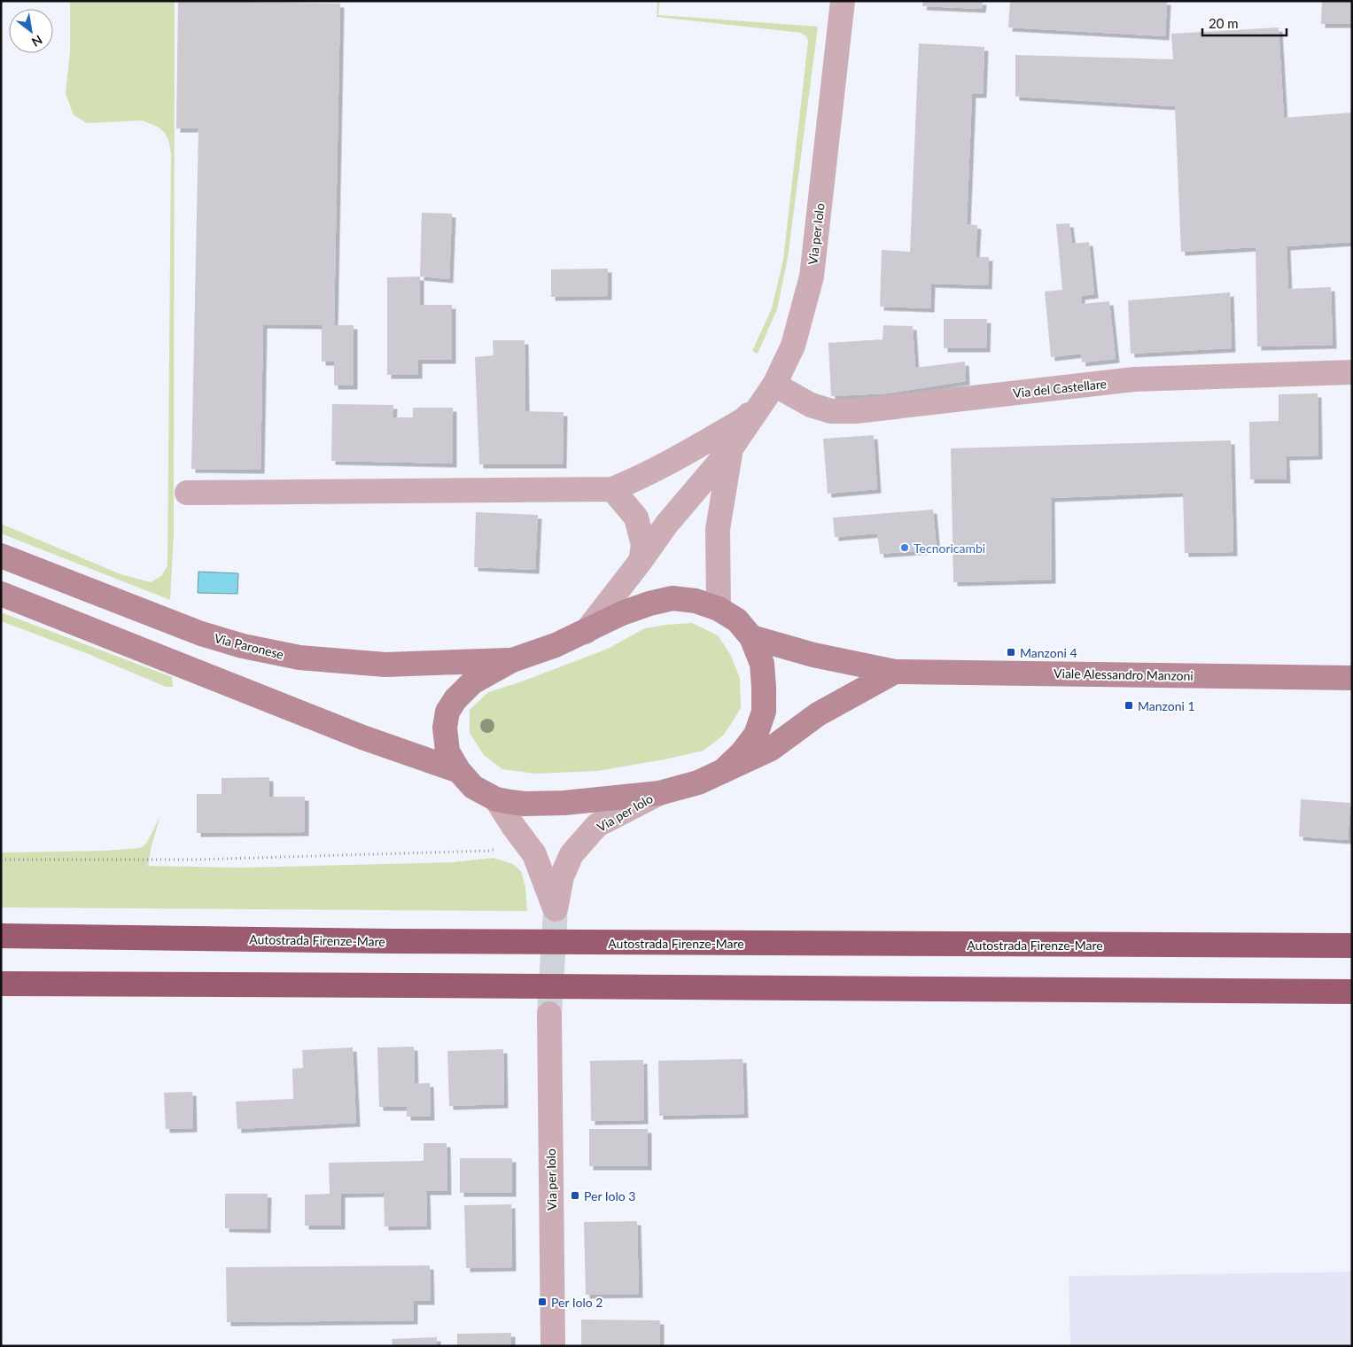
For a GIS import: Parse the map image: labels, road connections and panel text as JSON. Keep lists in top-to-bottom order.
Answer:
{
  "streets": {
    "highway": ["Autostrada Firenze-Mare"],
    "street": [
      "Via per Iolo",
      "Via del Castellare",
      "Via Paronese",
      "Viale Alessandro Manzoni"
    ]
  },
  "crossings": [
    ["Via per Iolo", "Via del Castellare"]
  ],
  "places": {
    "other": ["Tecnoricambi"],
    "transit": [
      "Manzoni 4",
      "Manzoni 1",
      "Per Iolo 3",
      "Per Iolo 2"
    ]
  },
  "scale_bar": "20 m",
  "north": "bottom right"
}
